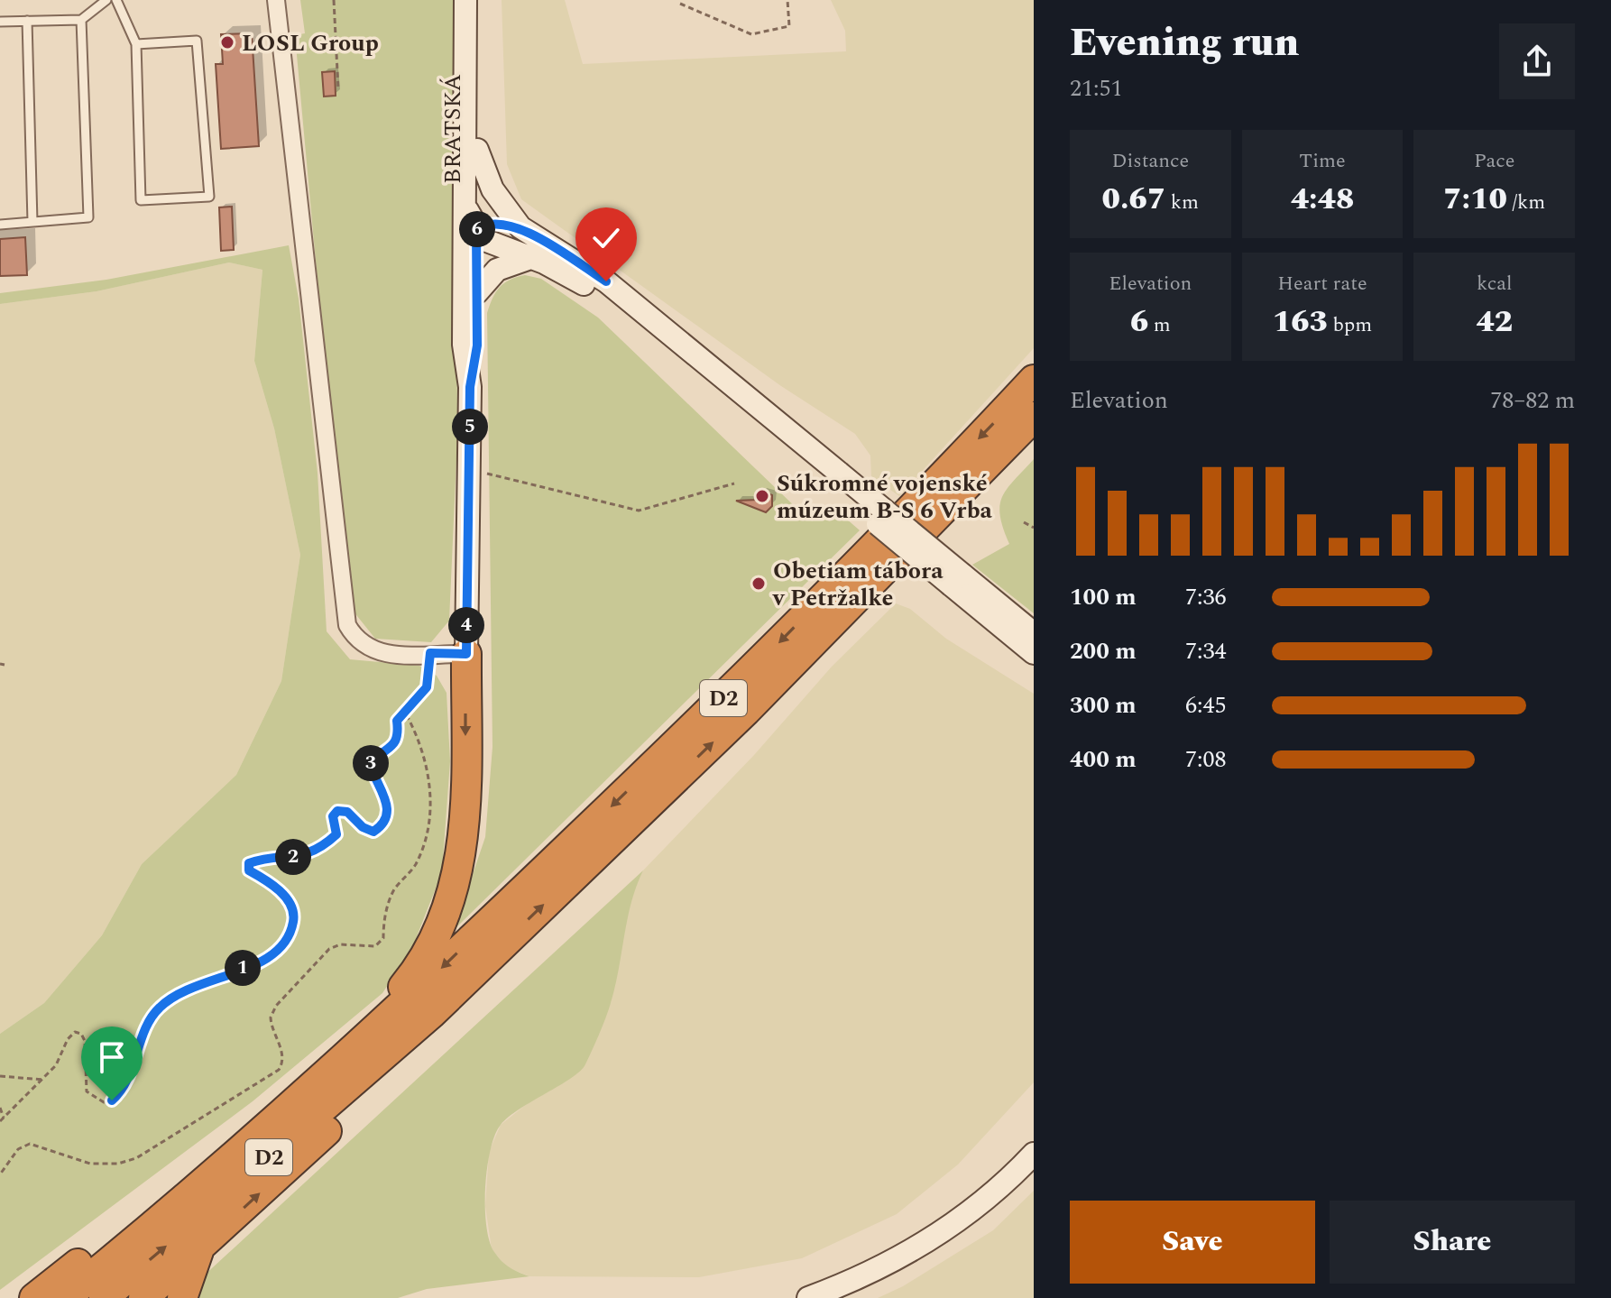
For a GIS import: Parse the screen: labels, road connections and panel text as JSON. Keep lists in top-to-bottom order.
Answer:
{
  "streets": {
    "highway": ["D2"],
    "main road": ["BRATSKÁ"]
  },
  "places": ["LOSL Group", "Súkromné vojenské múzeum B-S 6 Vrba", "Obetiam tábora v Petržalke"],
  "page": {
    "heading": ["Evening run", "21:51"],
    "stats": [
      ["Distance", "0.67 km"],
      ["Time", "4:48"],
      ["Pace", "7:10 /km"],
      ["Elevation", "6 m"],
      ["Heart rate", "163 bpm"],
      ["kcal", "42"]
    ],
    "pins": [
      "6",
      "5",
      "4",
      "3",
      "2",
      "1"
    ],
    "chart": ["Elevation", "78–82 m"],
    "list": [
      {
        "name": "100 m",
        "note": "7:36"
      },
      {
        "name": "200 m",
        "note": "7:34"
      },
      {
        "name": "300 m",
        "note": "6:45"
      },
      {
        "name": "400 m",
        "note": "7:08"
      }
    ],
    "buttons": ["Save", "Share"]
  }
}
